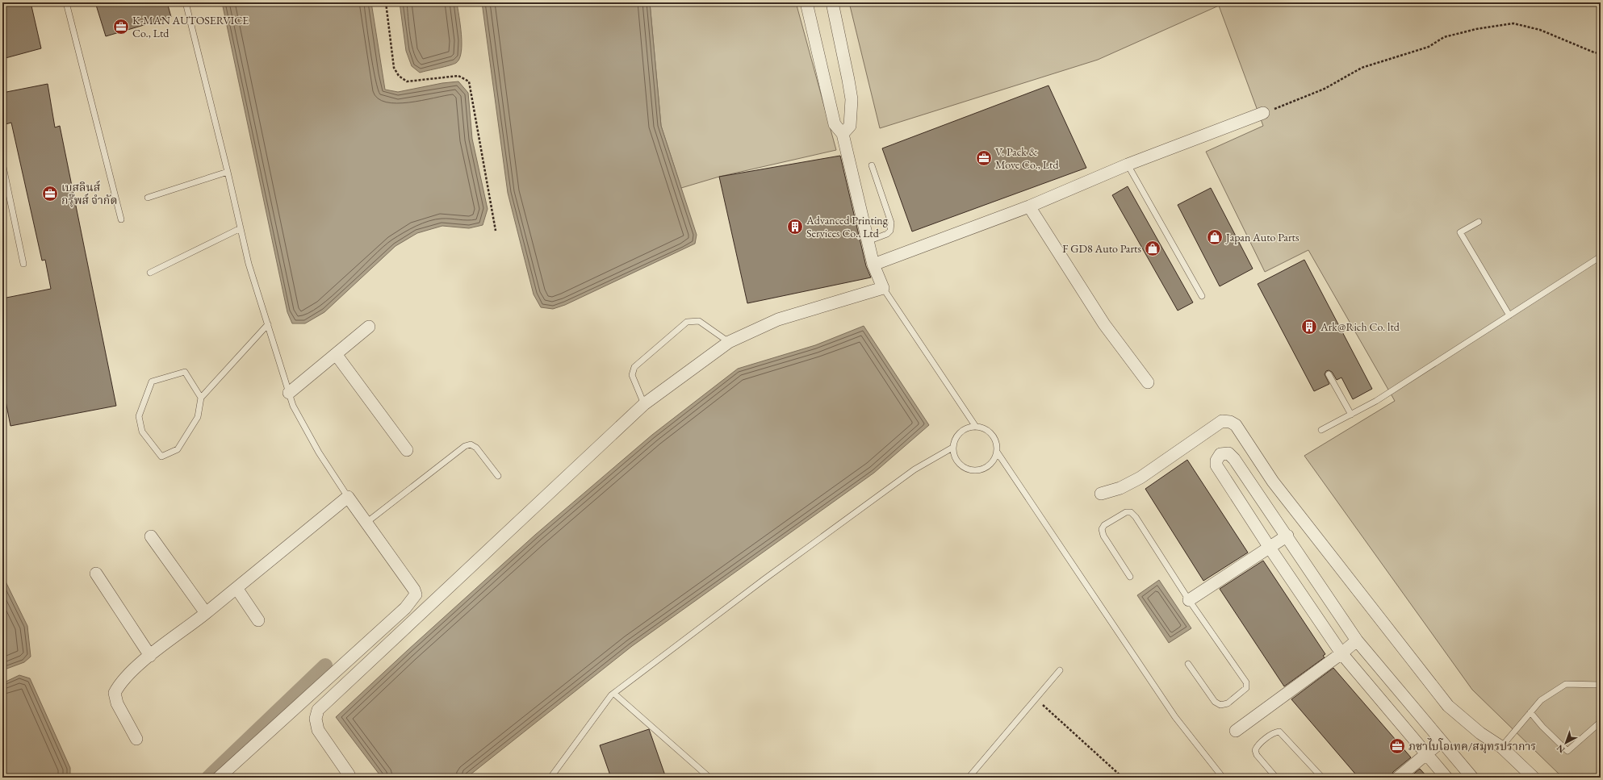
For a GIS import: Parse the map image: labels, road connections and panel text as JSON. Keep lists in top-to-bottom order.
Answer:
{
  "places": {
    "office": [
      "K-MAN AUTOSERVICE Co., Ltd",
      "V. Pack & Move Co., Ltd",
      "เบสลินส์ กรุ๊พส์ จำกัด",
      "ภชาไบโอเทค/สมุทรปราการ"
    ],
    "building": ["Advanced Printing Services Co., Ltd", "Ark@Rich Co. ltd"],
    "shop": ["Japan Auto Parts", "F GD8 Auto Parts"]
  },
  "north": "bottom left"
}
